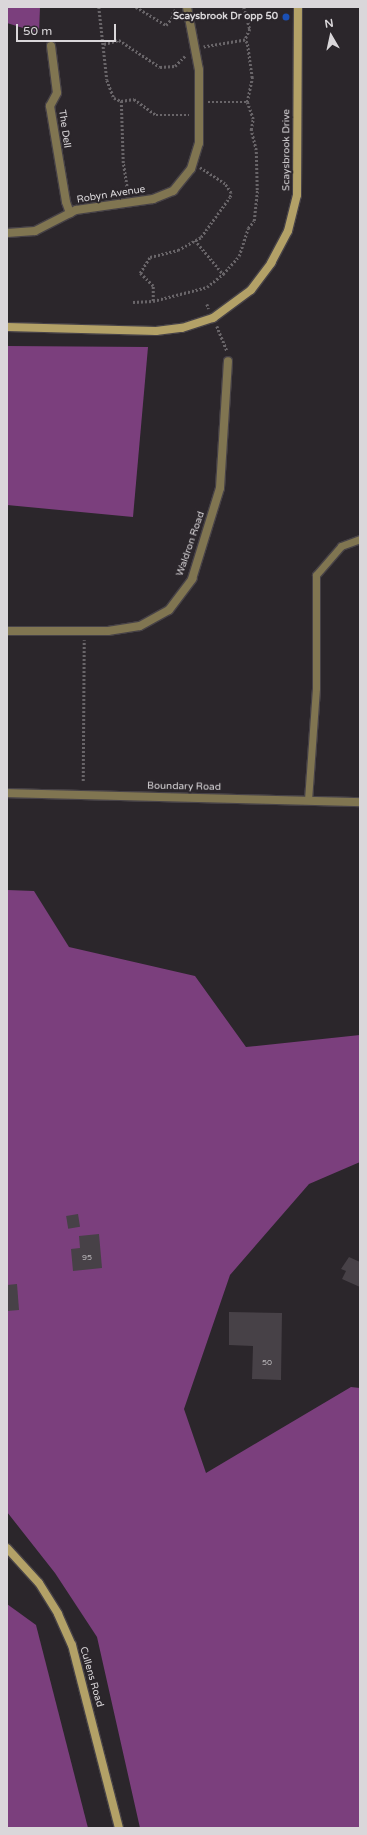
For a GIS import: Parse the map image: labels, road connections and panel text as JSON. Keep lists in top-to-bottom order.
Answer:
{
  "streets": {
    "street": [
      "The Dell",
      "Scaysbrook Drive",
      "Robyn Avenue",
      "Waldron Road",
      "Boundary Road",
      "Cullens Road"
    ]
  },
  "crossings": [
    ["The Dell", "Robyn Avenue"]
  ],
  "places": ["Scaysbrook Dr opp 50"],
  "house_numbers": ["95", "50"],
  "scale_bar": "50 m",
  "north": "top"
}
